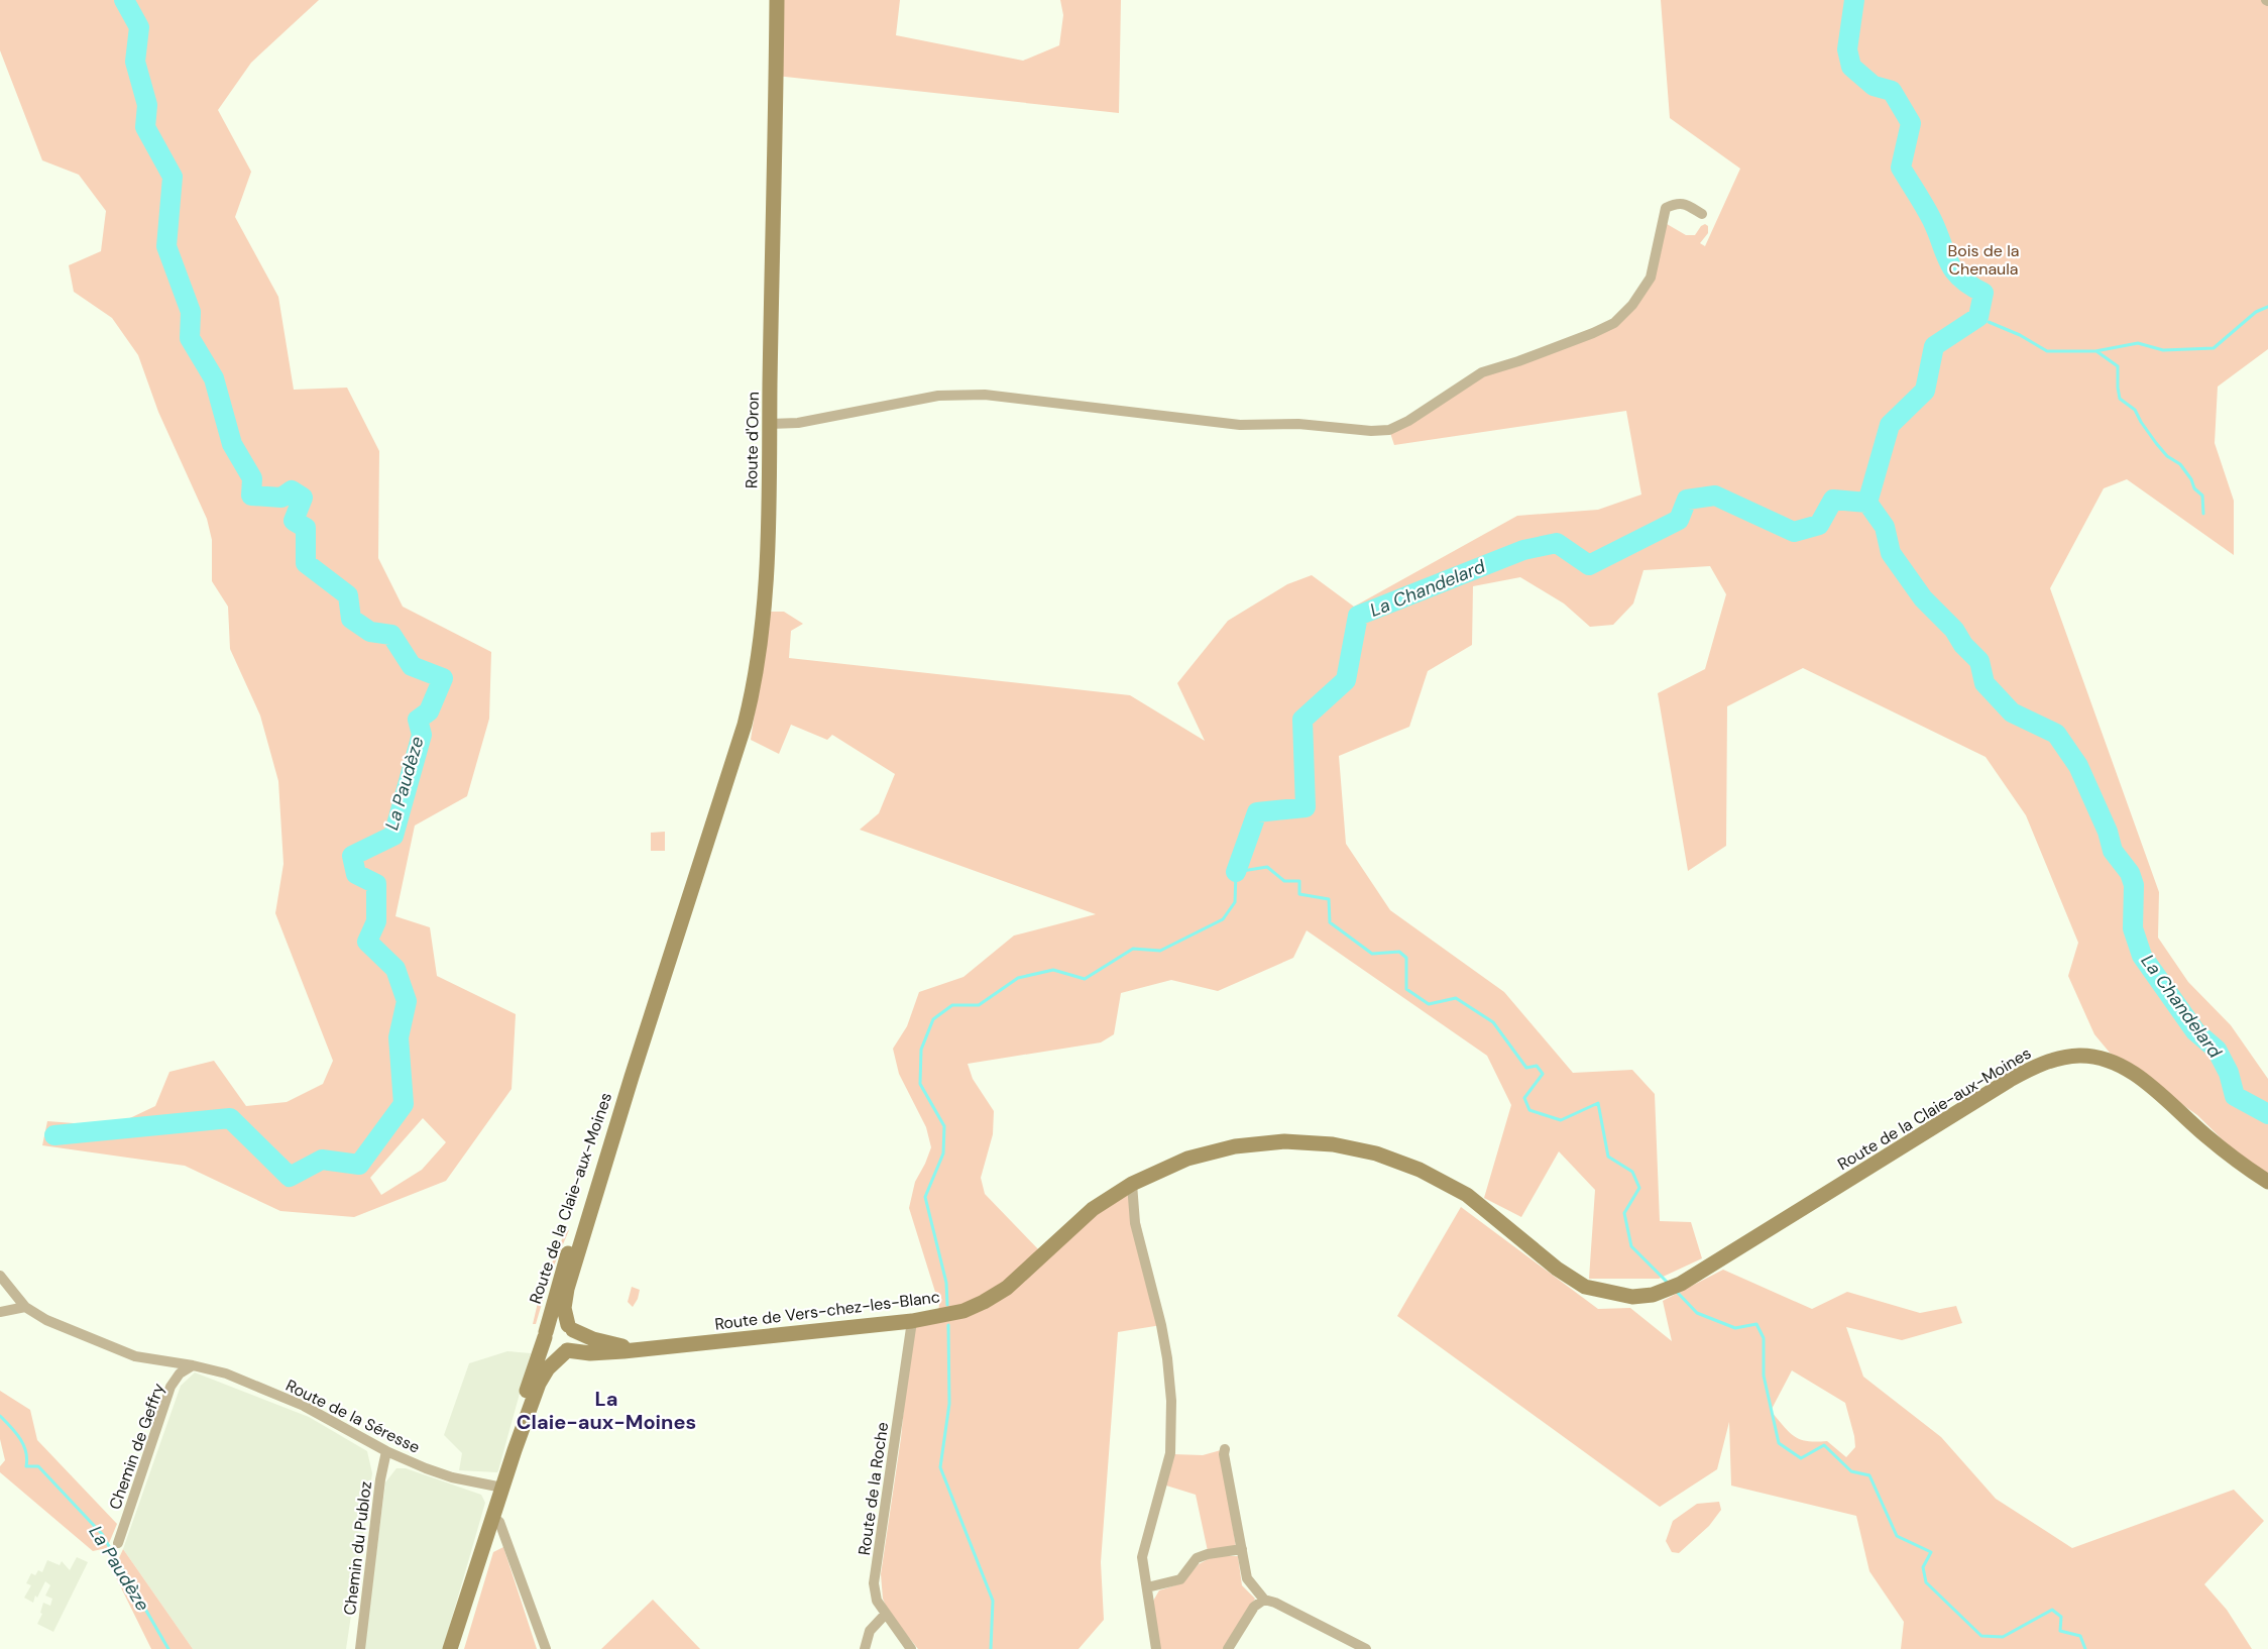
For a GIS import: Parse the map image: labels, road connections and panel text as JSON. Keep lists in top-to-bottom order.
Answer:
{
  "streets": {
    "main road": ["Route d'Oron", "Route de la Claie-aux-Moines", "Route de Vers-chez-les-Blanc"],
    "street": [
      "Route de la Séresse",
      "Chemin de Geffry",
      "Route de la Roche",
      "Chemin du Publoz"
    ]
  },
  "crossings": [
    ["Route d'Oron", "Route de la Claie-aux-Moines"],
    ["Route de la Claie-aux-Moines", "Route de Vers-chez-les-Blanc"],
    ["Route de la Claie-aux-Moines", "Route de la Séresse"],
    ["Route de Vers-chez-les-Blanc", "Route de la Roche"],
    ["Route de la Séresse", "Chemin de Geffry"],
    ["Route de la Séresse", "Chemin du Publoz"]
  ],
  "districts": ["La Claie-aux-Moines"],
  "water": ["La Chandelard", "La Paudèze"],
  "parks": ["Bois de la Chenaula"]
}
